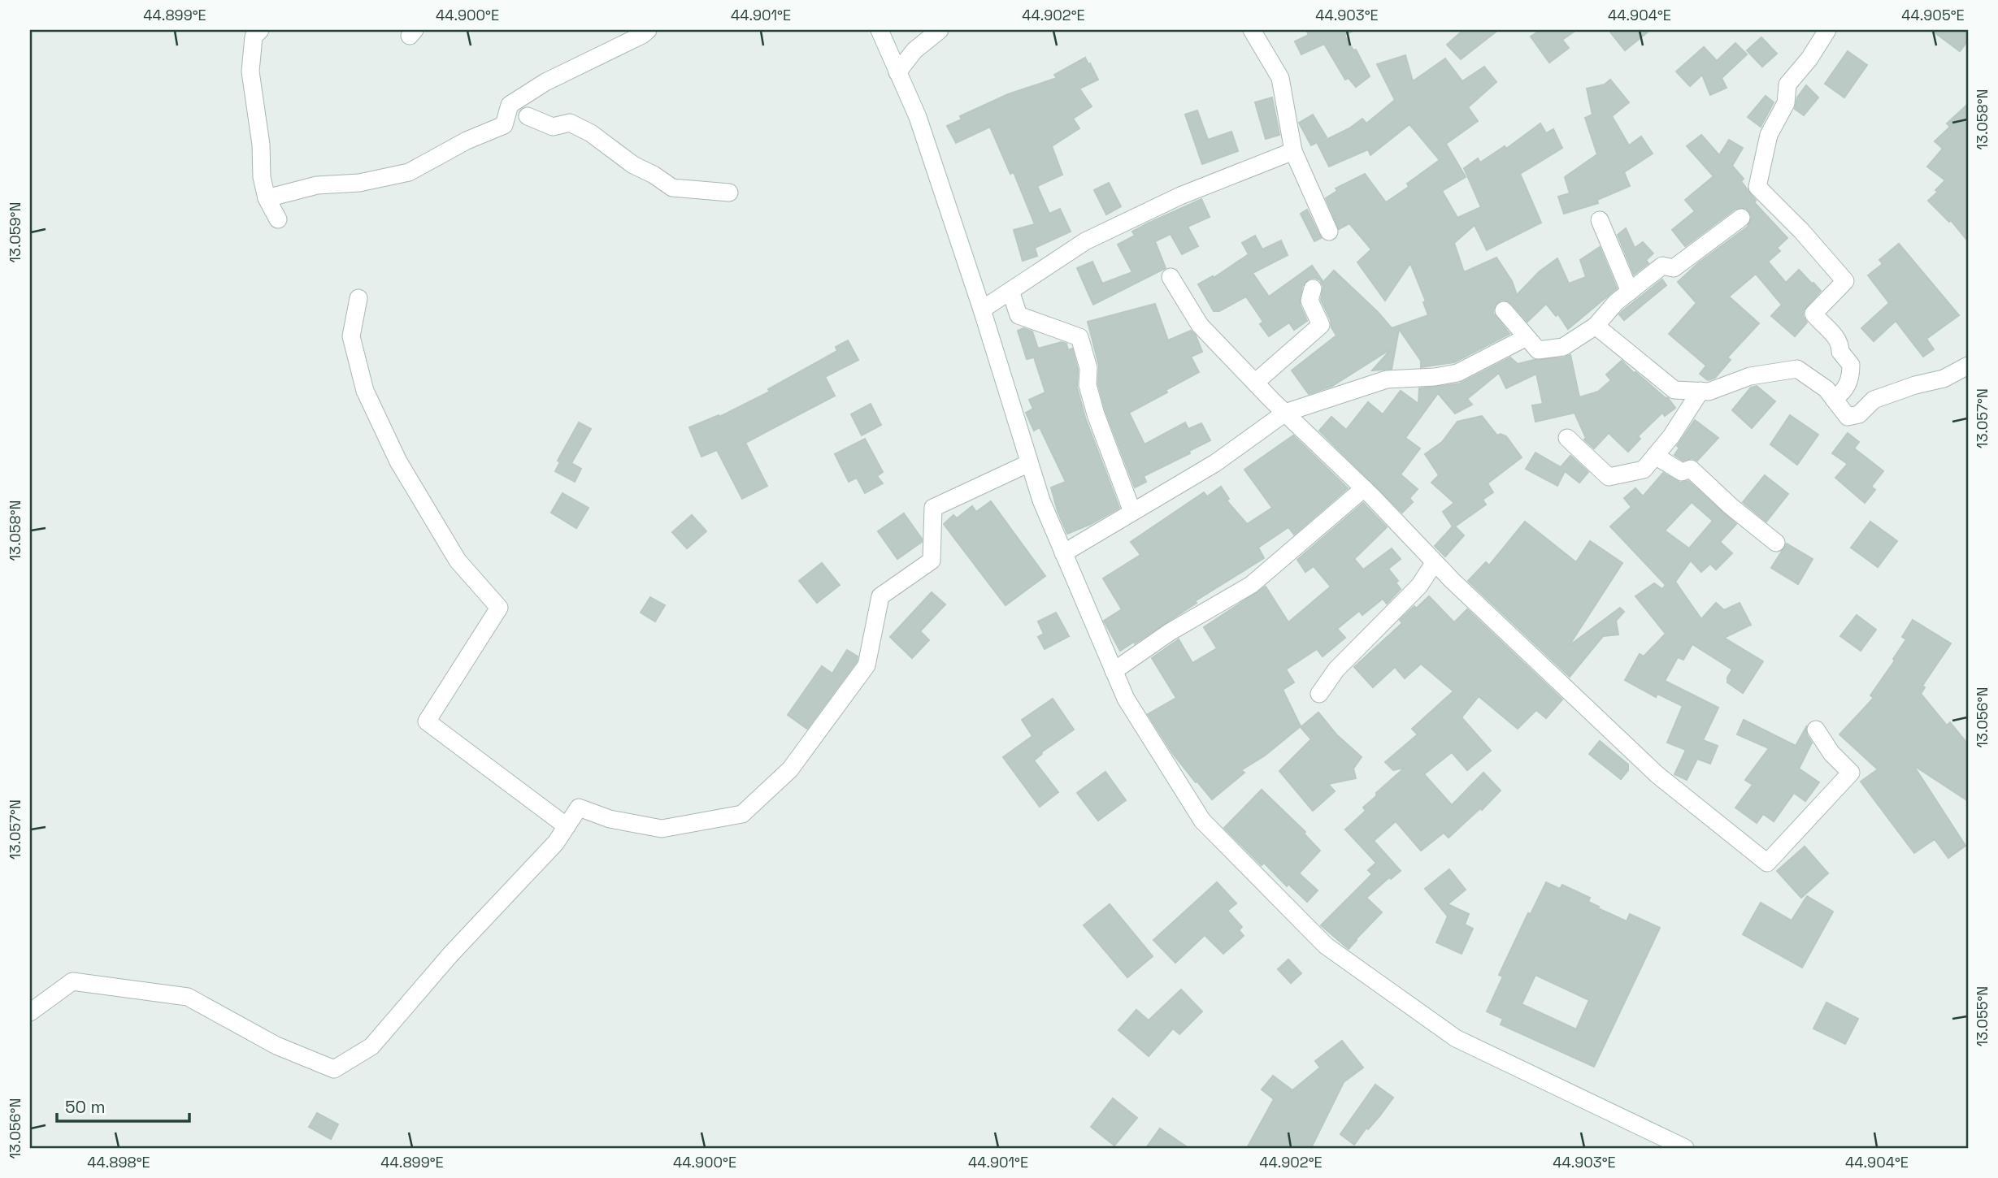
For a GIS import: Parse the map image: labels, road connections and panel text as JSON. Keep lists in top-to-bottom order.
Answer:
{
  "scale_bar": "50 m",
  "coordinates": [
    "44.899°E",
    "44.900°E",
    "44.901°E",
    "44.902°E",
    "44.903°E",
    "44.904°E",
    "44.905°E",
    "13.058°N",
    "13.059°N",
    "13.057°N",
    "13.056°N",
    "13.055°N",
    "44.898°E"
  ]
}
